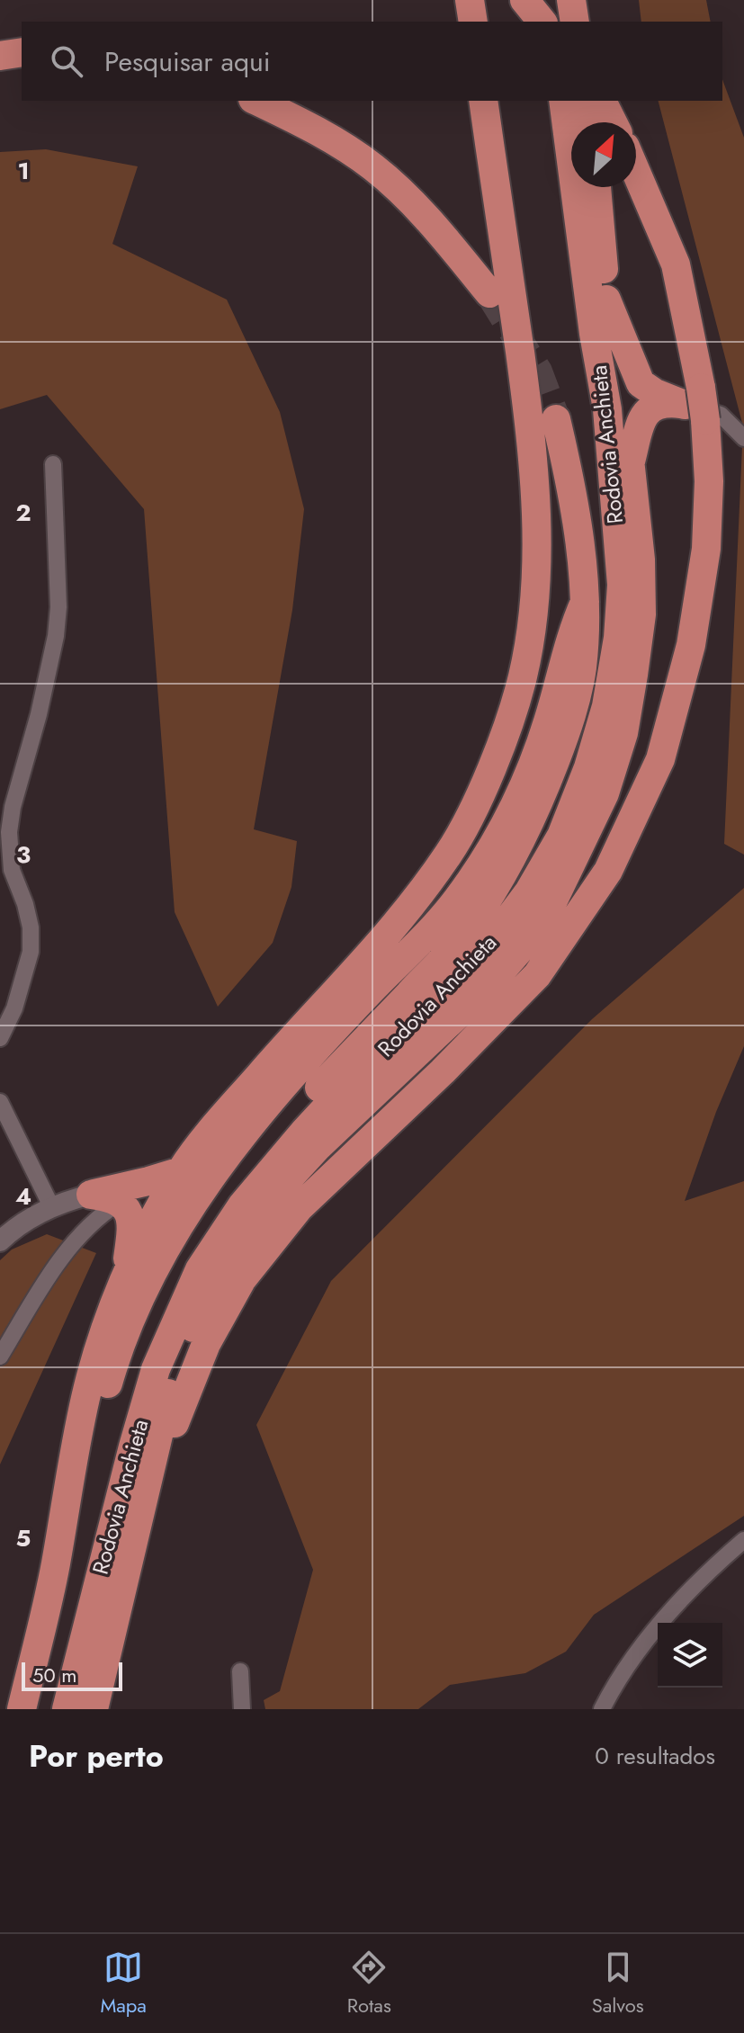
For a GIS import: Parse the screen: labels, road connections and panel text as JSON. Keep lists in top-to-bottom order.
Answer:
{
  "streets": {
    "highway": ["Rodovia Anchieta"]
  },
  "scale_bar": "50 m",
  "north": "top right",
  "page": {
    "search": "Pesquisar aqui",
    "scale": "50 m",
    "heading": ["Por perto", "0 resultados"],
    "nav": ["Mapa", "Rotas", "Salvos"]
  },
  "grid": {
    "rows": [
      "1",
      "2",
      "3",
      "4",
      "5"
    ]
  }
}
